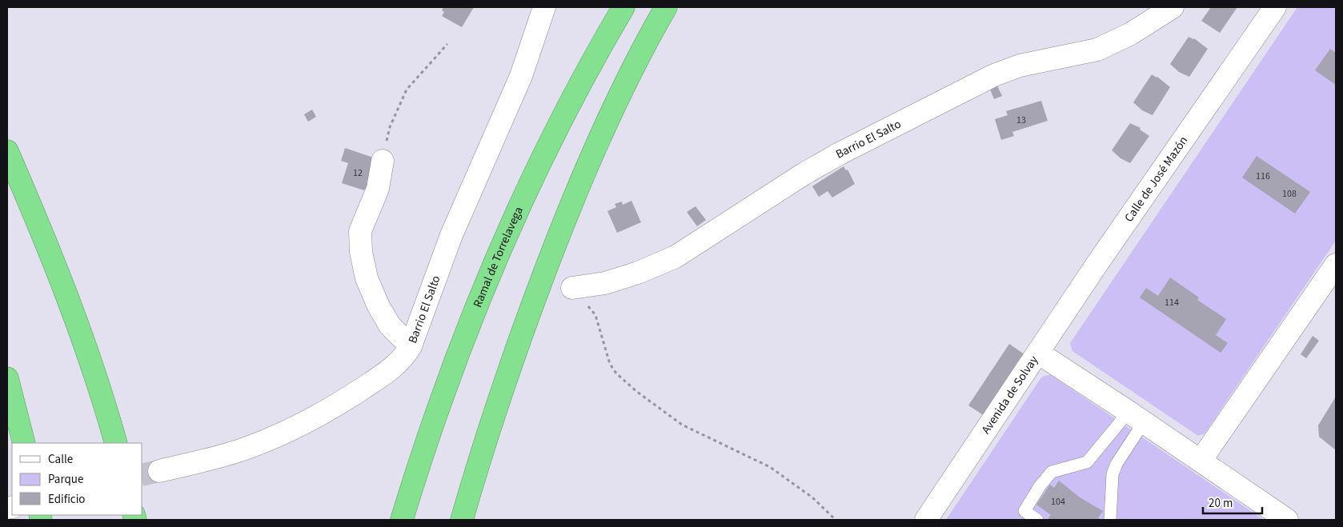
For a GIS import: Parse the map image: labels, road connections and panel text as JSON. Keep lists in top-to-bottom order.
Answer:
{
  "streets": {
    "highway": ["Ramal de Torrelavega"],
    "street": ["Barrio El Salto", "Calle de José Mazón", "Avenida de Solvay"]
  },
  "crossings": [
    ["Calle de José Mazón", "Avenida de Solvay"]
  ],
  "house_numbers": [
    "13",
    "12",
    "116",
    "108",
    "114",
    "104"
  ],
  "legend": ["Calle", "Parque", "Edificio"],
  "scale_bar": "20 m"
}
